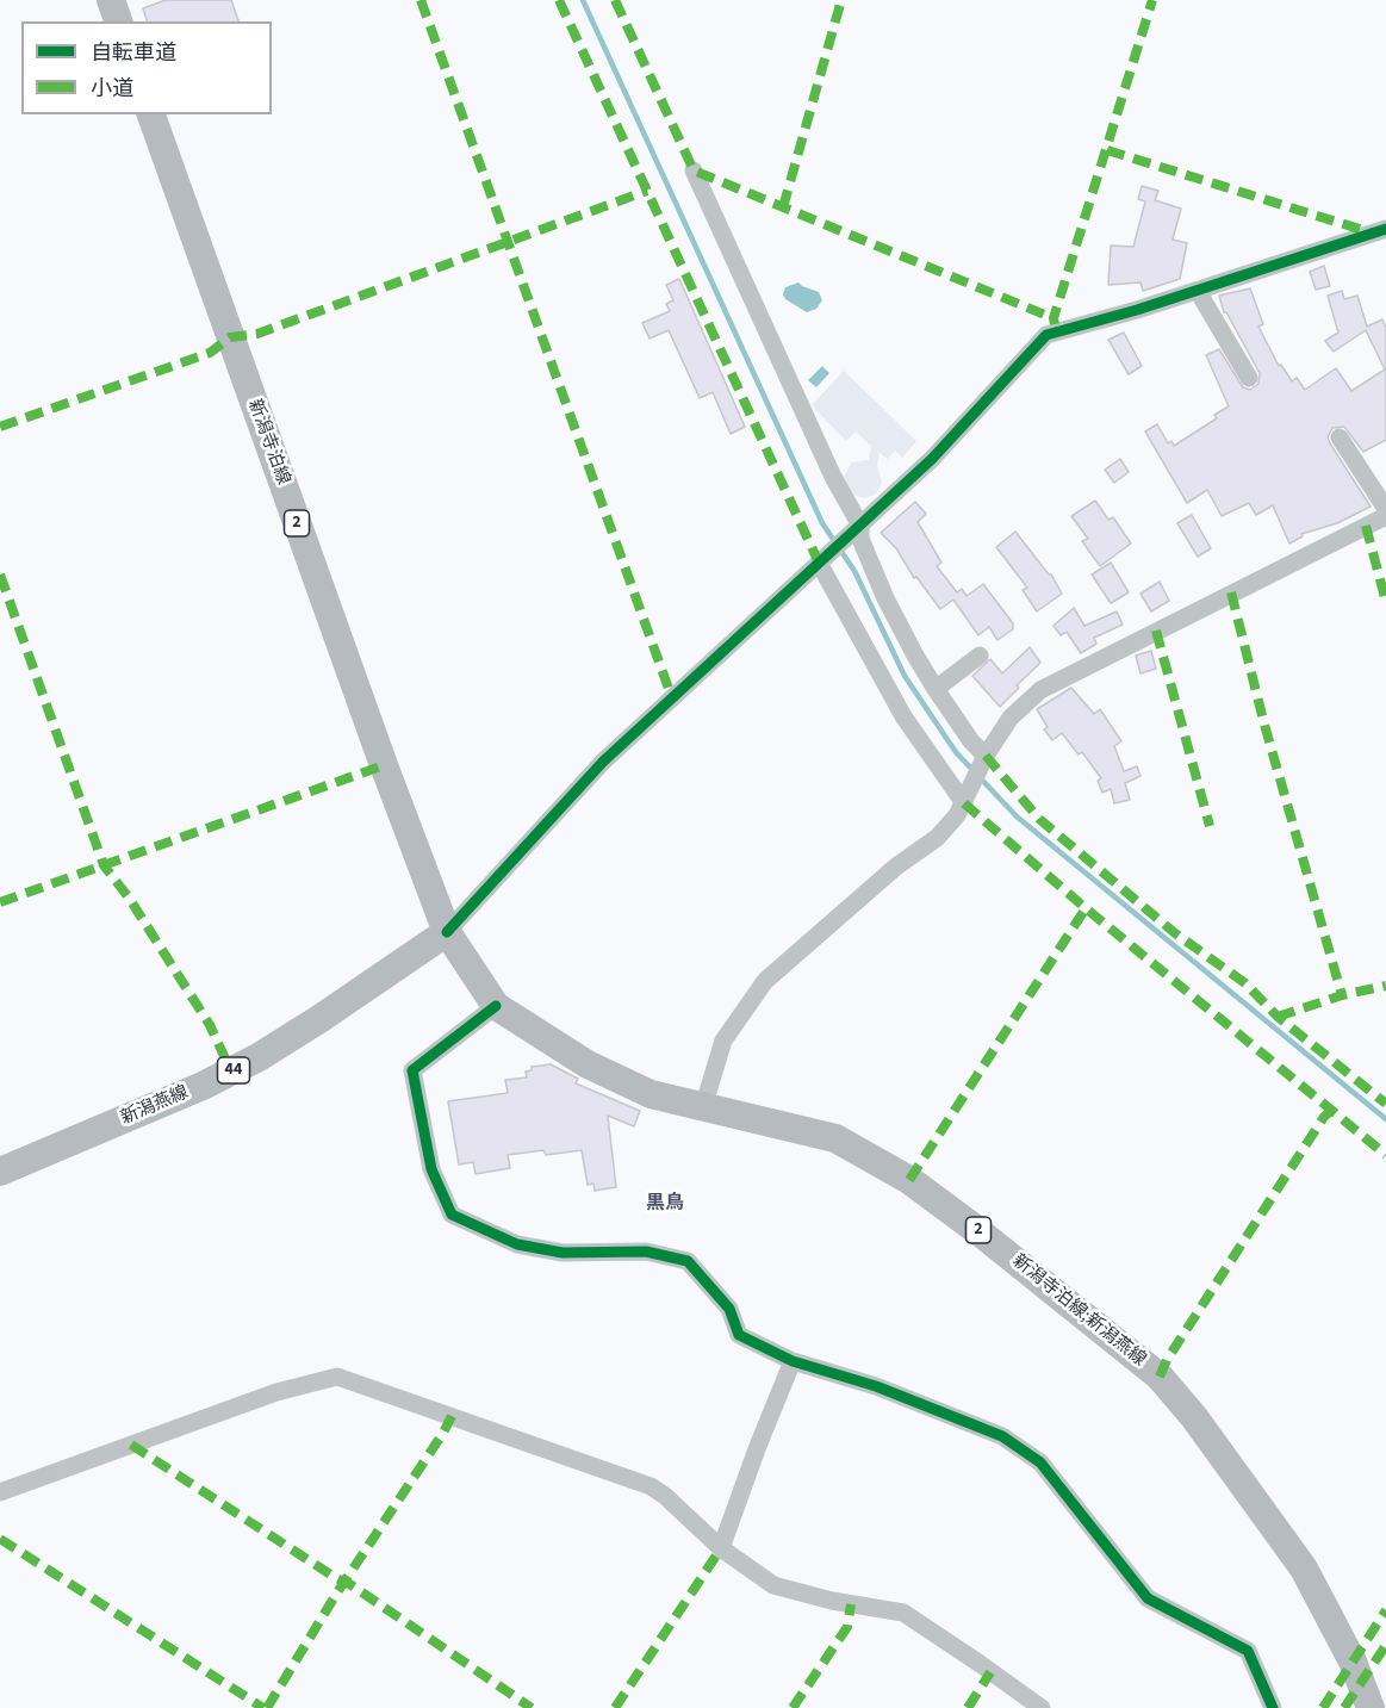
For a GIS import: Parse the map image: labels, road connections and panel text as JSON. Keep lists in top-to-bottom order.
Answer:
{
  "streets": {
    "main road": [
      "新潟寺泊線",
      "2",
      "44",
      "新潟燕線",
      "新潟寺泊線;新潟燕線"
    ]
  },
  "crossings": [
    ["新潟寺泊線", "新潟燕線"],
    ["新潟寺泊線", "新潟寺泊線;新潟燕線"],
    ["新潟燕線", "新潟寺泊線;新潟燕線"]
  ],
  "districts": ["黒鳥"],
  "legend": ["自転車道", "小道"]
}
